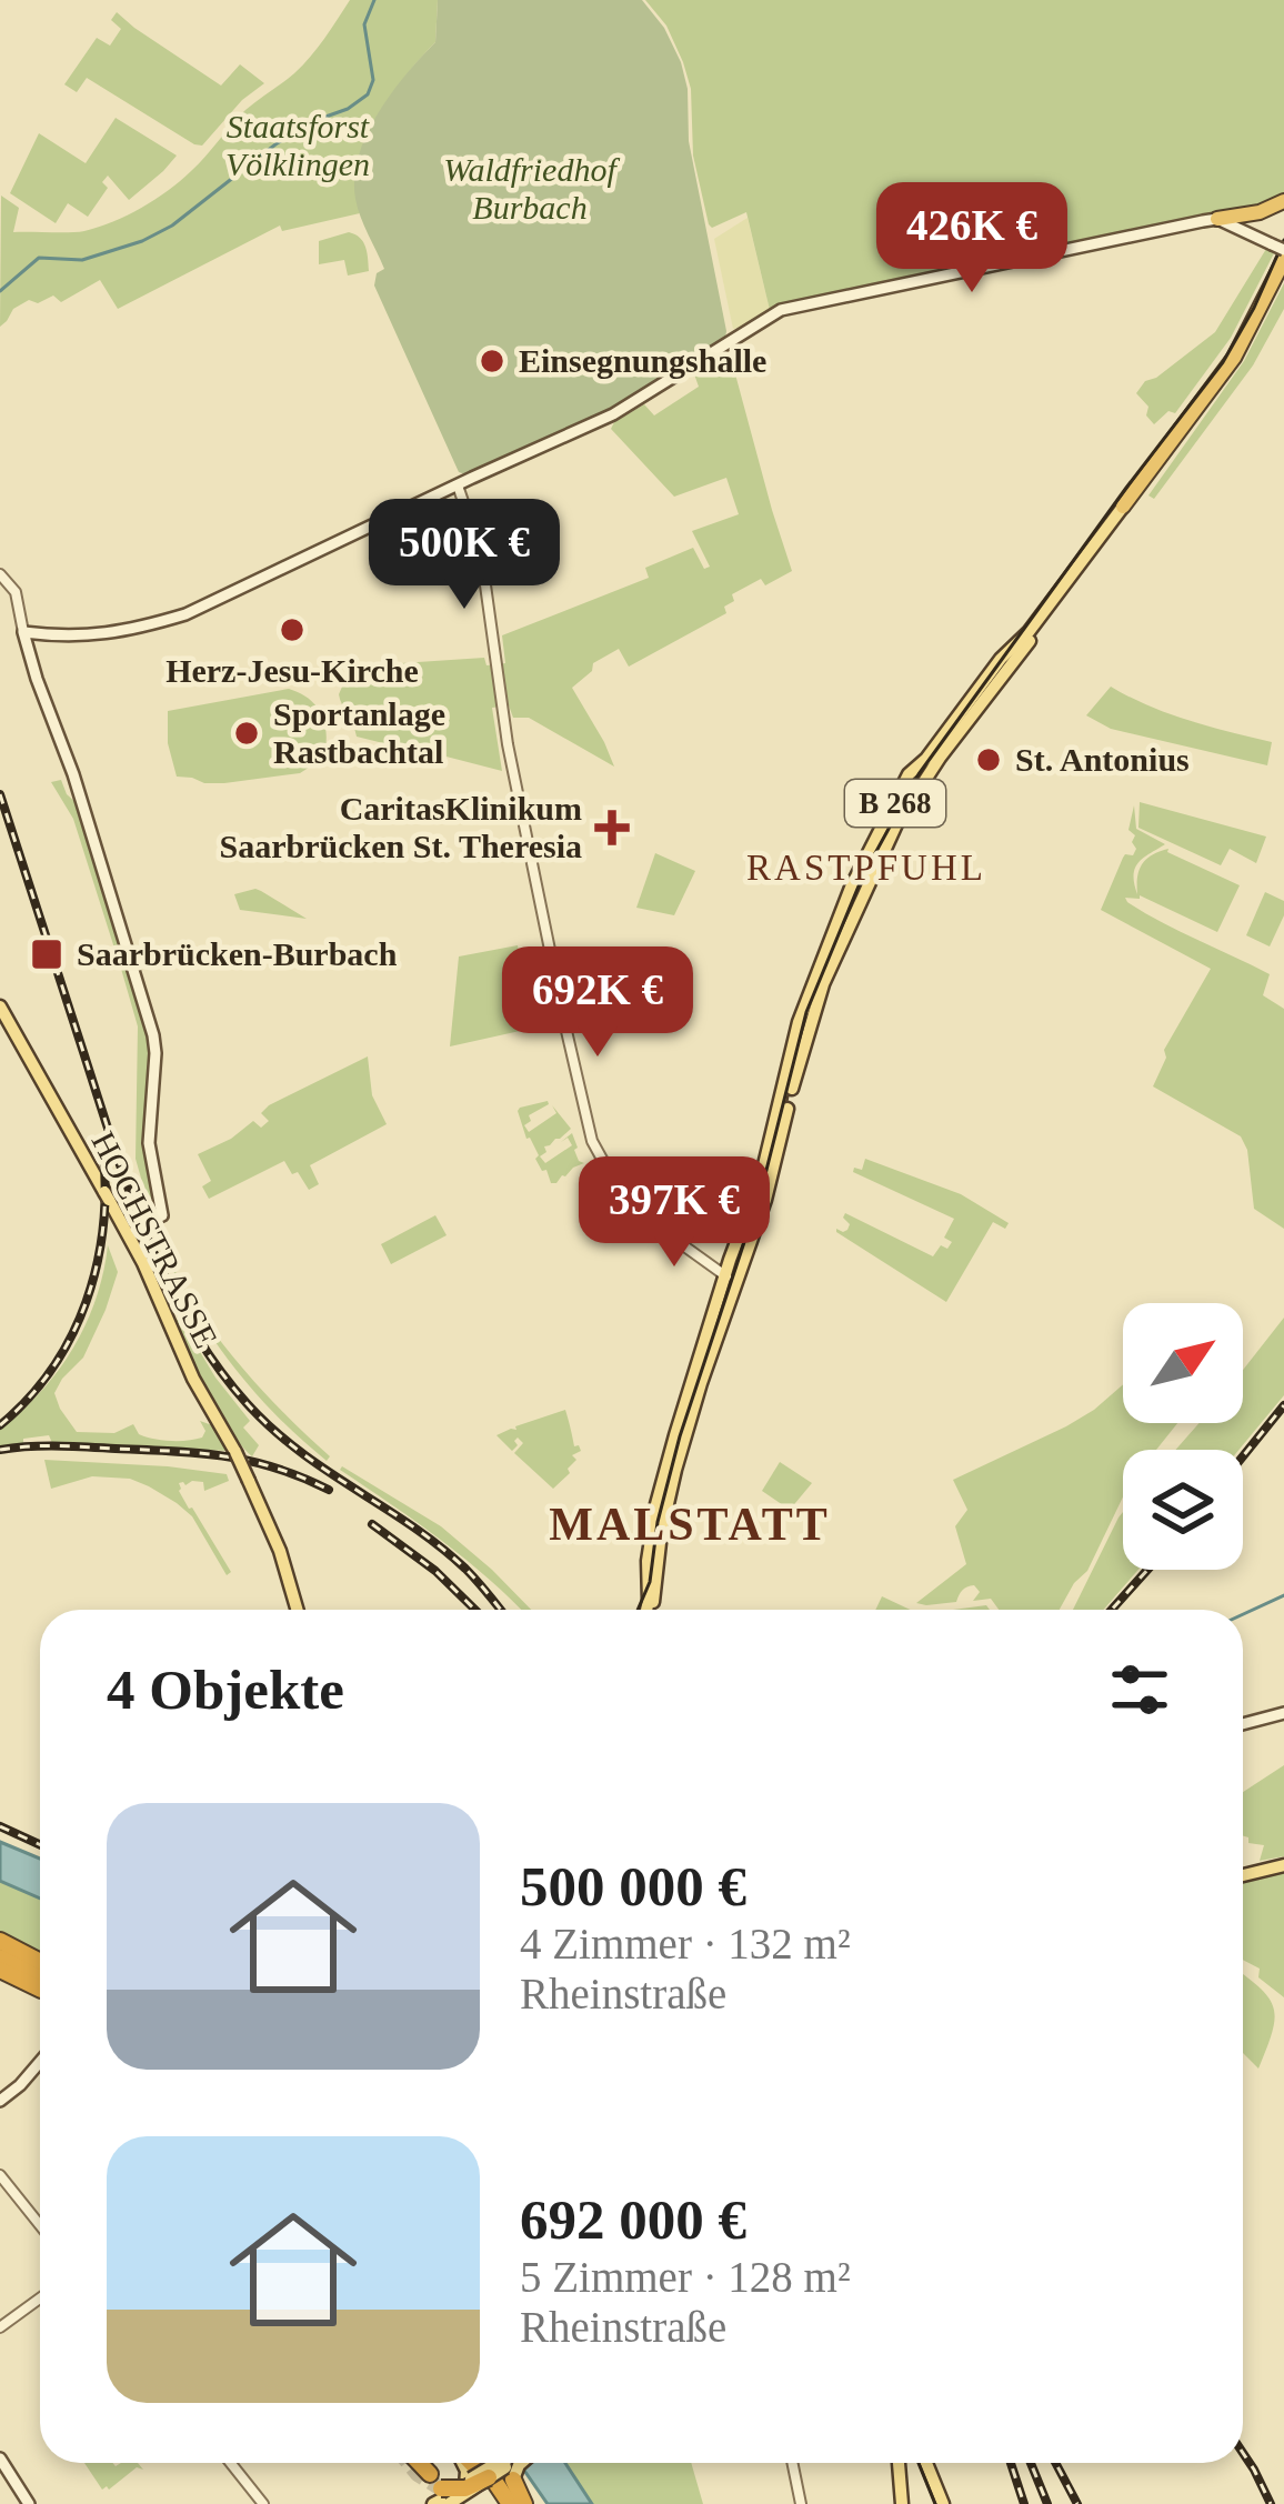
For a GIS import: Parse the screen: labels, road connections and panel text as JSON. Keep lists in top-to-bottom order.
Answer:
{
  "streets": {
    "highway": ["B 268"],
    "main road": ["HOCHSTRASSE"]
  },
  "districts": ["RASTPFUHL", "MALSTATT"],
  "parks": ["Staatsforst Völklingen", "Waldfriedhof Burbach"],
  "places": {
    "other": [
      "Einsegnungshalle",
      "Herz-Jesu-Kirche",
      "Sportanlage Rastbachtal",
      "St. Antonius"
    ],
    "health": ["CaritasKlinikum Saarbrücken St. Theresia"],
    "transit": ["Saarbrücken-Burbach"]
  },
  "north": "top right",
  "page": {
    "price": [
      "426K €",
      "500K €",
      "692K €",
      "397K €"
    ],
    "heading": "4 Objekte",
    "list": [
      {
        "name": "500 000 €",
        "note": "4 Zimmer · 132 m² · Rheinstraße"
      },
      {
        "name": "692 000 €",
        "note": "5 Zimmer · 128 m² · Rheinstraße"
      }
    ]
  }
}
